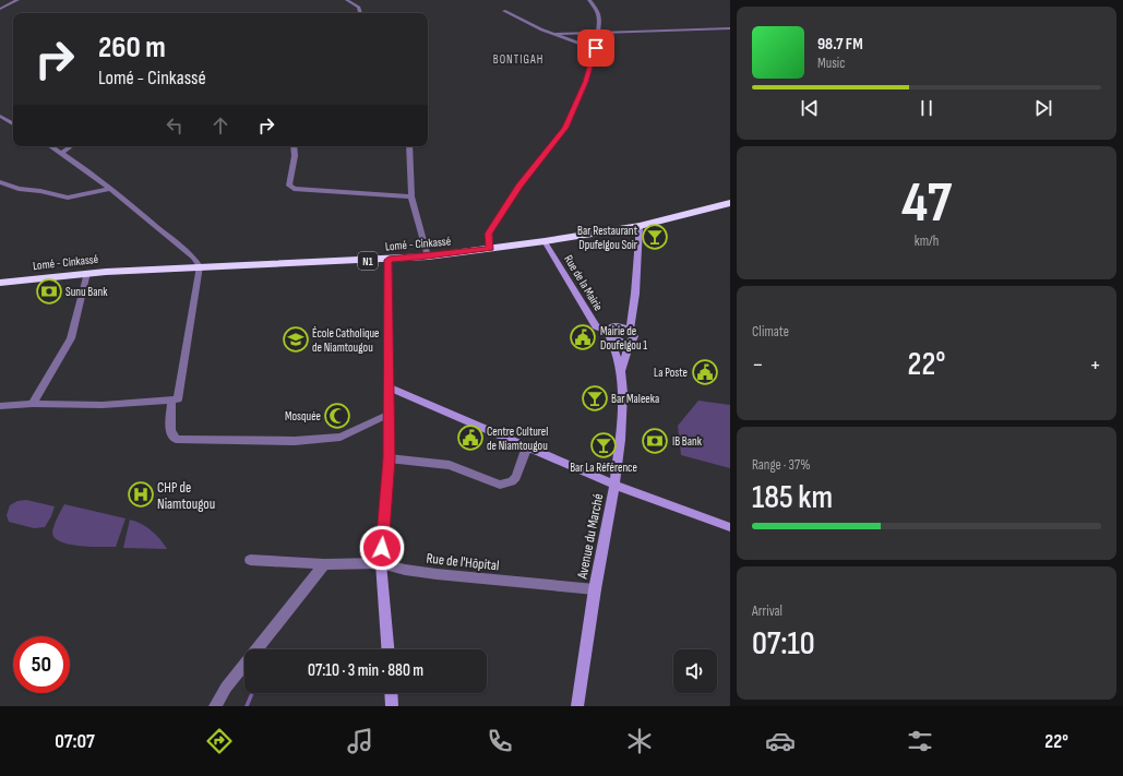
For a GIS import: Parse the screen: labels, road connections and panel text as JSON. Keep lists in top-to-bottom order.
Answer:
{
  "streets": {
    "highway": ["Lomé - Cinkassé", "N1"],
    "main road": ["Rue de la Mairie", "Avenue du Marché"],
    "street": ["Rue de l'Hôpital"]
  },
  "crossings": [
    ["Lomé - Cinkassé", "Rue de la Mairie"],
    ["Rue de la Mairie", "Avenue du Marché"],
    ["Avenue du Marché", "Rue de l'Hôpital"]
  ],
  "districts": ["BONTIGAH"],
  "places": {
    "bar": ["Bar Restaurant Dpufelgou Soir", "Bar Maleeka", "Bar La Référence"],
    "bank": ["Sunu Bank", "IB Bank"],
    "public building": ["Mairie de Doufelgou 1", "La Poste", "Centre Culturel de Niamtougou"],
    "school or university": ["École Catholique de Niamtougou"],
    "mosque": ["Mosquée"],
    "hospital": ["CHP de Niamtougou"]
  },
  "page": {
    "turn": ["260 m", "Lomé - Cinkassé"],
    "song": ["98.7 FM", "Music"],
    "tile": [
      ["47", "km/h"],
      "Climate",
      ["Range · 37%", "185 km"],
      ["Arrival", "07:10"]
    ],
    "heat": ["−", "22°", "+"],
    "limit": "50",
    "trip": "07:10 · 3 min · 880 m",
    "tabs": ["07:07", "22°"]
  }
}
